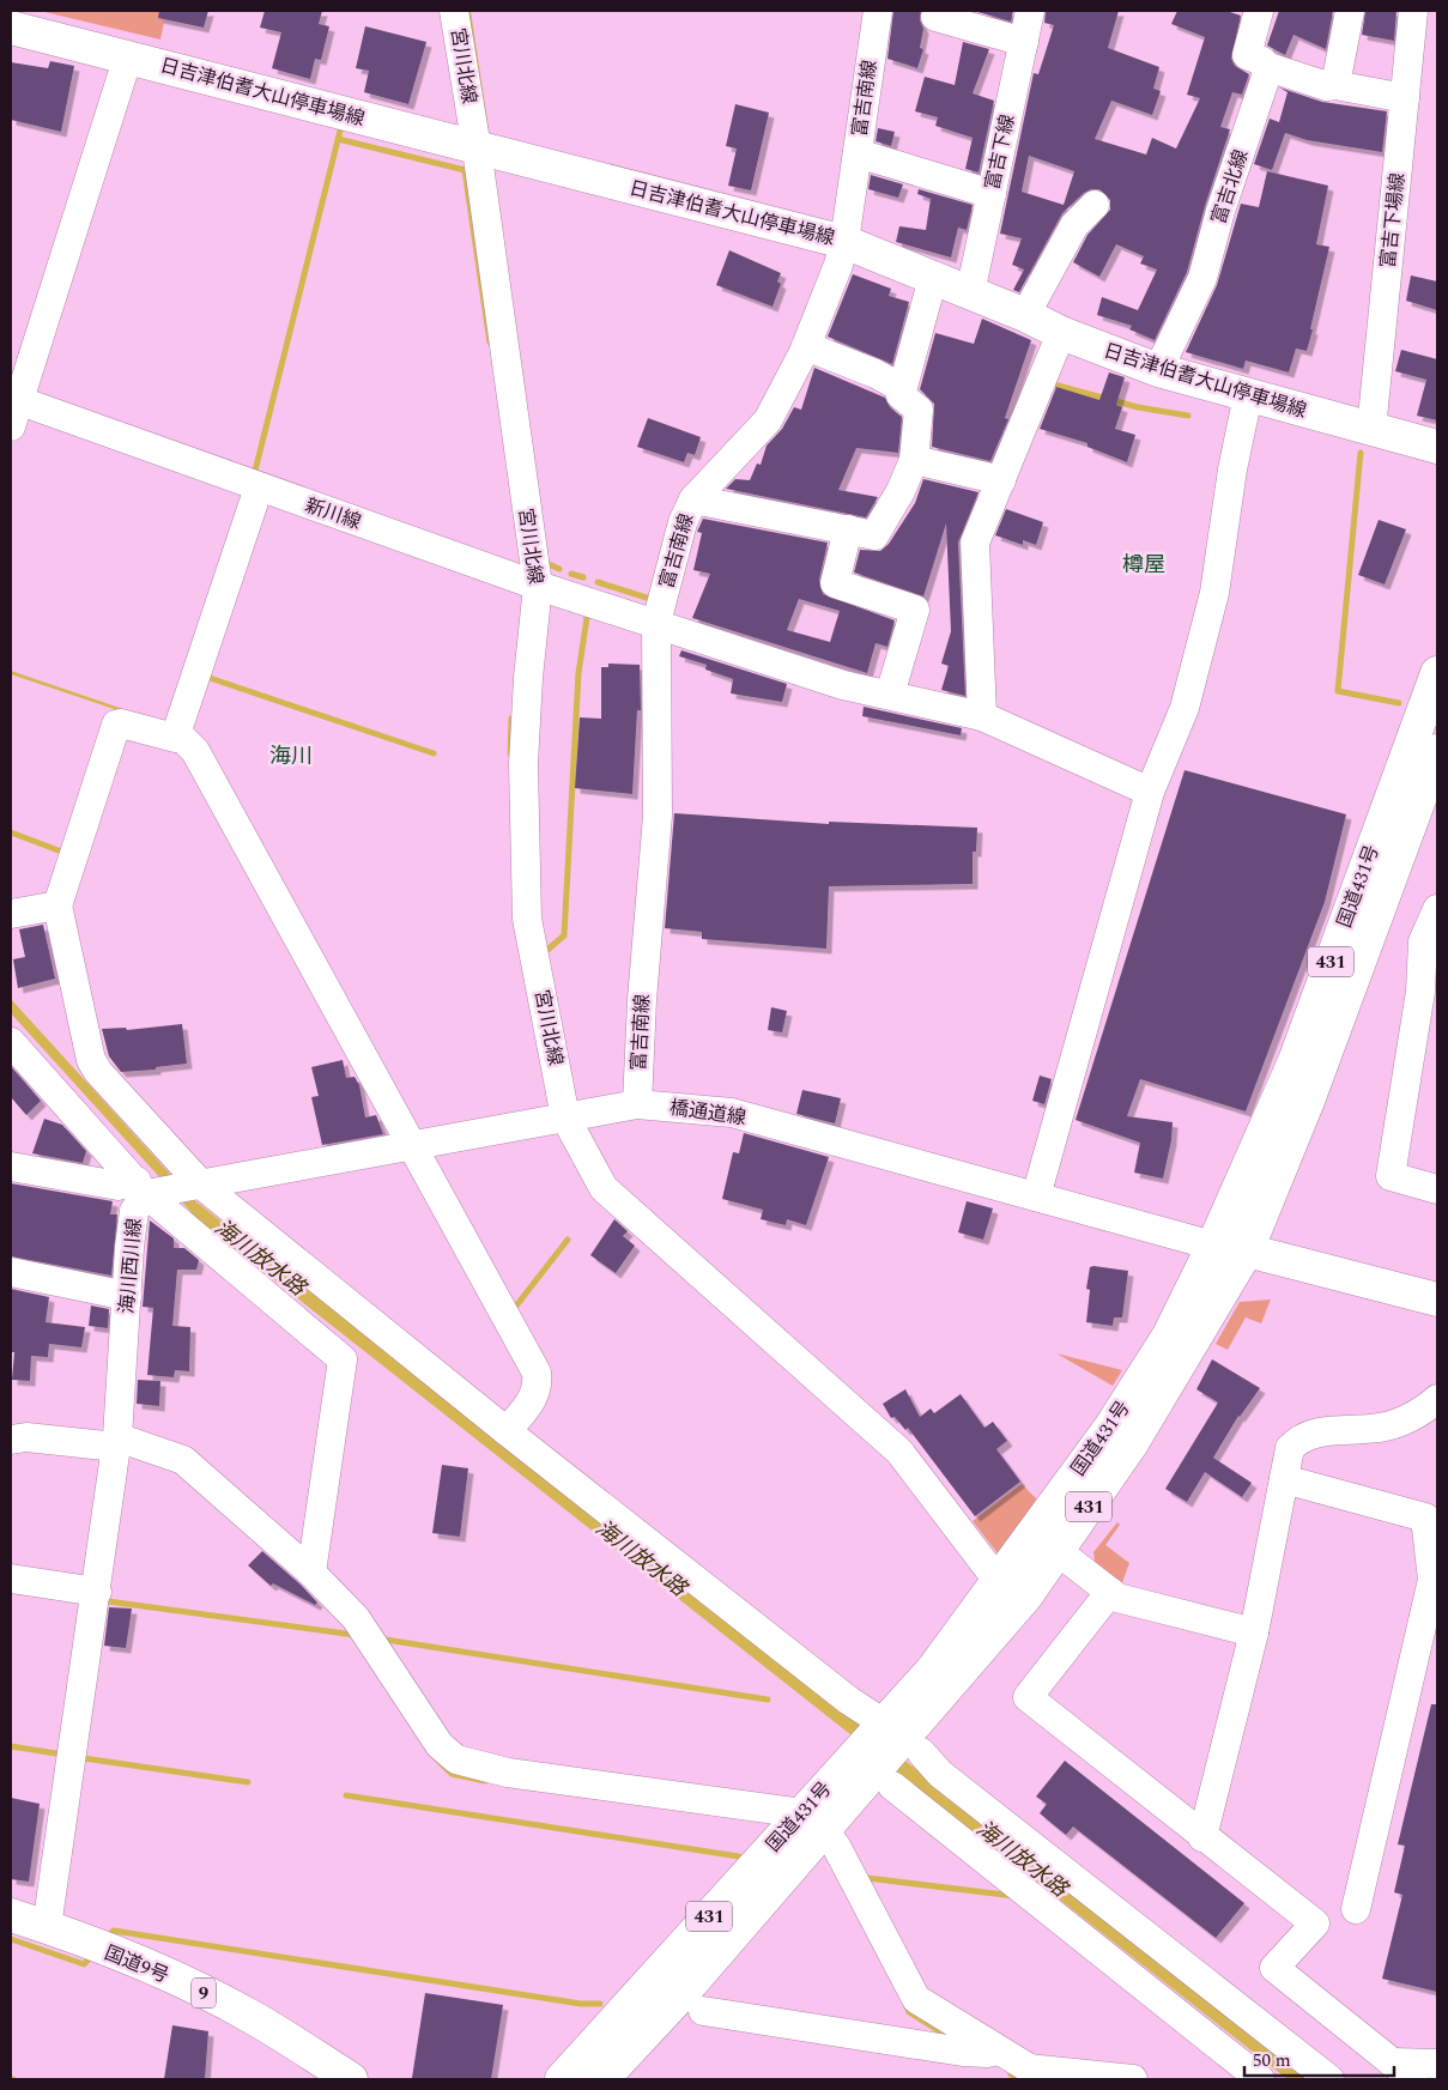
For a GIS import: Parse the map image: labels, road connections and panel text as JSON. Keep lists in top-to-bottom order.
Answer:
{
  "streets": {
    "main road": [
      "日吉津伯耆大山停車場線",
      "国道431号",
      "431",
      "国道9号",
      "9"
    ],
    "street": [
      "宮川北線",
      "富吉南線",
      "富吉下線",
      "富吉北線",
      "富吉下場線",
      "新川線",
      "橋通道線",
      "海川西川線"
    ]
  },
  "crossings": [
    ["宮川北線", "日吉津伯耆大山停車場線"],
    ["宮川北線", "新川線"],
    ["宮川北線", "国道431号"],
    ["宮川北線", "橋通道線"],
    ["日吉津伯耆大山停車場線", "富吉南線"],
    ["日吉津伯耆大山停車場線", "富吉下線"],
    ["日吉津伯耆大山停車場線", "富吉北線"],
    ["日吉津伯耆大山停車場線", "富吉下場線"],
    ["富吉南線", "新川線"],
    ["富吉南線", "橋通道線"],
    ["国道431号", "橋通道線"],
    ["橋通道線", "海川西川線"],
    ["海川西川線", "国道9号"]
  ],
  "districts": ["樽屋", "海川"],
  "water": ["海川放水路"],
  "scale_bar": "50 m"
}
